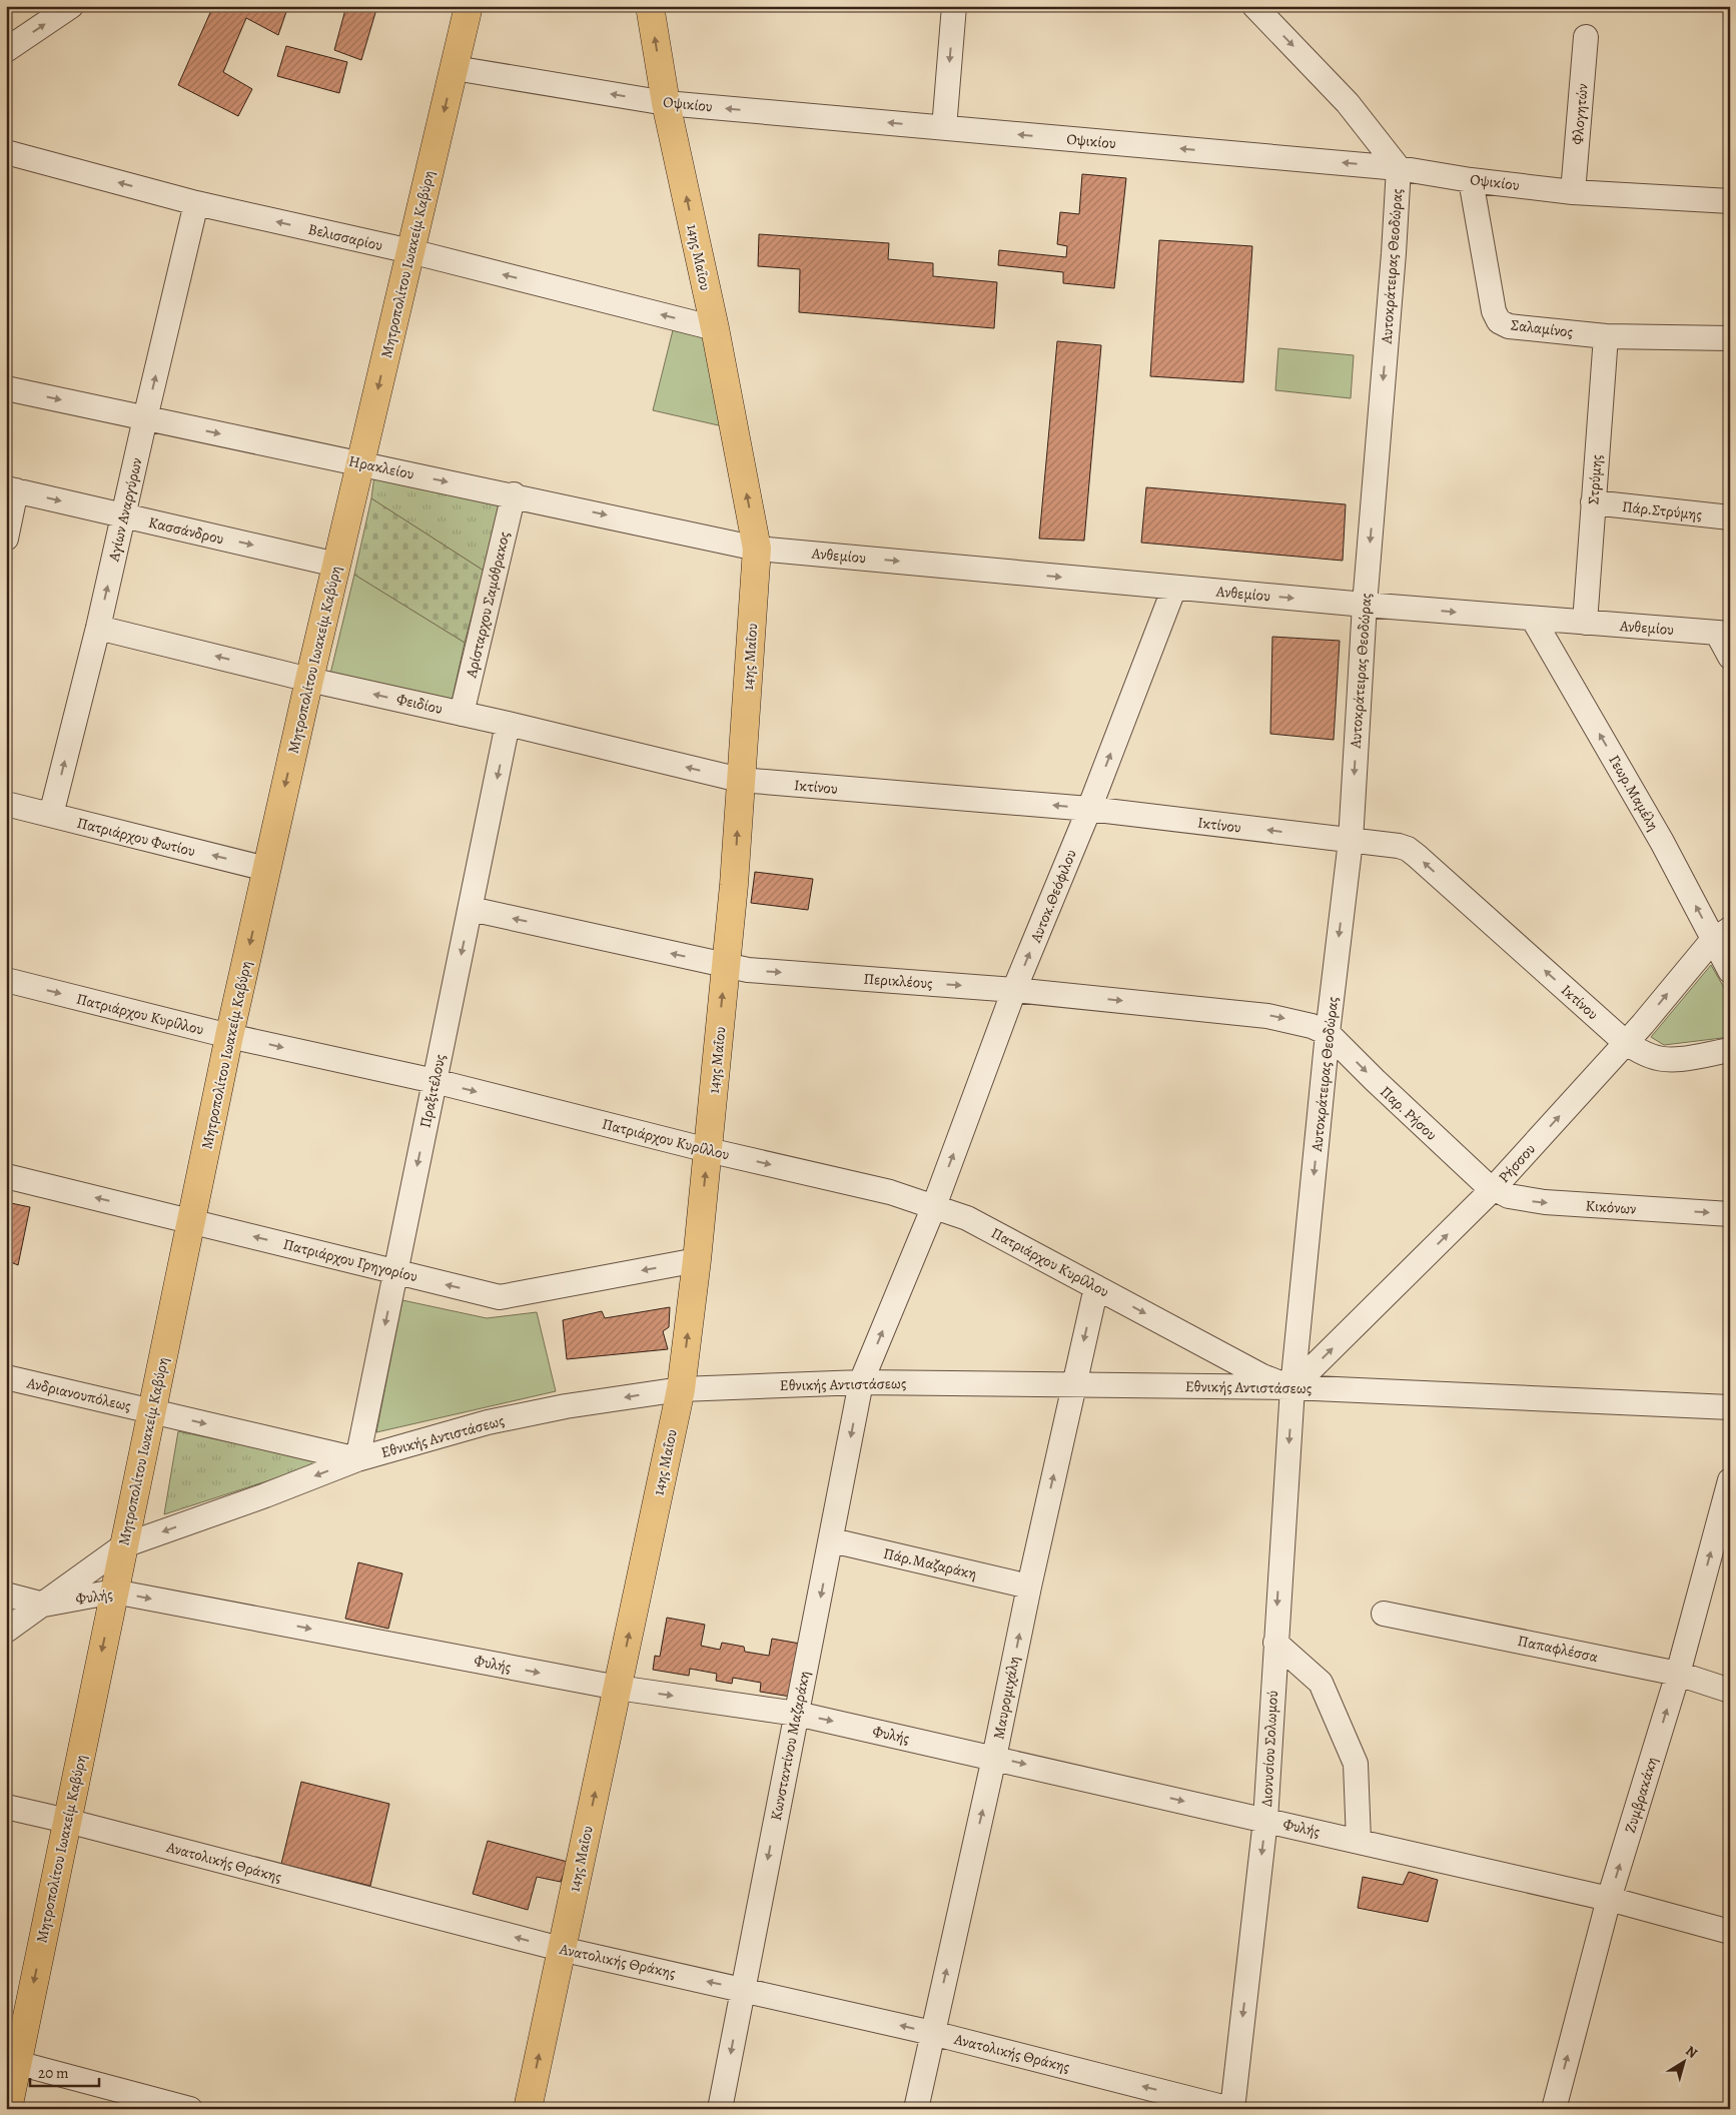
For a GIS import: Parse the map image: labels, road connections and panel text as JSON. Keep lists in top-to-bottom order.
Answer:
{
  "streets": {
    "main road": ["14ης Μαΐου", "Μητροπολίτου Ιωακείμ Καβύρη"],
    "street": [
      "Οψικίου",
      "Φλογητών",
      "Βελισσαρίου",
      "Αυτοκράτειρας Θεοδώρας",
      "Σαλαμίνος",
      "Ηρακλείου",
      "Στρύμης",
      "Αγίων Αναργύρων",
      "Πάρ.Στρύμης",
      "Κασσάνδρου",
      "Ανθεμίου",
      "Αρίσταρχου Σαμόθρακος",
      "Φειδίου",
      "Ικτίνου",
      "Γεωρ.Μαμέλη",
      "Πατριάρχου Φωτίου",
      "Αυτοκ.Θεόφιλου",
      "Περικλέους",
      "Πατριάρχου Κυρίλλου",
      "Πραξιτέλους",
      "Παρ. Ρήσου",
      "Ρήσσου",
      "Κικόνων",
      "Πατριάρχου Γρηγορίου",
      "Εθνικής Αντιστάσεως",
      "Ανδριανουπόλεως",
      "Πάρ.Μαζαράκη",
      "Φυλής",
      "Παπαφλέσσα",
      "Μαυρομιχάλη",
      "Κωνσταντίνου Μαζαράκη",
      "Διονυσίου Σολωμού",
      "Ζυμβρακάκη",
      "Ανατολικής Θράκης"
    ]
  },
  "crossings": [
    ["Οψικίου", "Φλογητών"],
    ["Οψικίου", "14ης Μαΐου"],
    ["Οψικίου", "Μητροπολίτου Ιωακείμ Καβύρη"],
    ["Οψικίου", "Αυτοκράτειρας Θεοδώρας"],
    ["Οψικίου", "Σαλαμίνος"],
    ["Βελισσαρίου", "14ης Μαΐου"],
    ["Βελισσαρίου", "Μητροπολίτου Ιωακείμ Καβύρη"],
    ["Βελισσαρίου", "Αγίων Αναργύρων"],
    ["14ης Μαΐου", "Ηρακλείου"],
    ["14ης Μαΐου", "Ανθεμίου"],
    ["14ης Μαΐου", "Φειδίου"],
    ["14ης Μαΐου", "Ικτίνου"],
    ["14ης Μαΐου", "Περικλέους"],
    ["14ης Μαΐου", "Πατριάρχου Κυρίλλου"],
    ["14ης Μαΐου", "Πατριάρχου Γρηγορίου"],
    ["14ης Μαΐου", "Εθνικής Αντιστάσεως"],
    ["14ης Μαΐου", "Φυλής"],
    ["14ης Μαΐου", "Ανατολικής Θράκης"],
    ["Μητροπολίτου Ιωακείμ Καβύρη", "Ηρακλείου"],
    ["Μητροπολίτου Ιωακείμ Καβύρη", "Κασσάνδρου"],
    ["Μητροπολίτου Ιωακείμ Καβύρη", "Φειδίου"],
    ["Μητροπολίτου Ιωακείμ Καβύρη", "Πατριάρχου Φωτίου"],
    ["Μητροπολίτου Ιωακείμ Καβύρη", "Πατριάρχου Κυρίλλου"],
    ["Μητροπολίτου Ιωακείμ Καβύρη", "Πατριάρχου Γρηγορίου"],
    ["Μητροπολίτου Ιωακείμ Καβύρη", "Εθνικής Αντιστάσεως"],
    ["Μητροπολίτου Ιωακείμ Καβύρη", "Ανδριανουπόλεως"],
    ["Μητροπολίτου Ιωακείμ Καβύρη", "Φυλής"],
    ["Μητροπολίτου Ιωακείμ Καβύρη", "Ανατολικής Θράκης"],
    ["Αυτοκράτειρας Θεοδώρας", "Ανθεμίου"],
    ["Αυτοκράτειρας Θεοδώρας", "Ικτίνου"],
    ["Αυτοκράτειρας Θεοδώρας", "Περικλέους"],
    ["Αυτοκράτειρας Θεοδώρας", "Πατριάρχου Κυρίλλου"],
    ["Αυτοκράτειρας Θεοδώρας", "Παρ. Ρήσου"],
    ["Αυτοκράτειρας Θεοδώρας", "Ρήσσου"],
    ["Αυτοκράτειρας Θεοδώρας", "Εθνικής Αντιστάσεως"],
    ["Αυτοκράτειρας Θεοδώρας", "Διονυσίου Σολωμού"],
    ["Σαλαμίνος", "Στρύμης"],
    ["Ηρακλείου", "Αγίων Αναργύρων"],
    ["Ηρακλείου", "Ανθεμίου"],
    ["Ηρακλείου", "Αρίσταρχου Σαμόθρακος"],
    ["Στρύμης", "Πάρ.Στρύμης"],
    ["Στρύμης", "Ανθεμίου"],
    ["Αγίων Αναργύρων", "Κασσάνδρου"],
    ["Αγίων Αναργύρων", "Φειδίου"],
    ["Αγίων Αναργύρων", "Πατριάρχου Φωτίου"],
    ["Ανθεμίου", "Γεωρ.Μαμέλη"],
    ["Ανθεμίου", "Αυτοκ.Θεόφιλου"],
    ["Αρίσταρχου Σαμόθρακος", "Φειδίου"],
    ["Φειδίου", "Ικτίνου"],
    ["Φειδίου", "Πραξιτέλους"],
    ["Ικτίνου", "Αυτοκ.Θεόφιλου"],
    ["Ικτίνου", "Ρήσσου"],
    ["Γεωρ.Μαμέλη", "Ρήσσου"],
    ["Αυτοκ.Θεόφιλου", "Περικλέους"],
    ["Αυτοκ.Θεόφιλου", "Πατριάρχου Κυρίλλου"],
    ["Αυτοκ.Θεόφιλου", "Εθνικής Αντιστάσεως"],
    ["Αυτοκ.Θεόφιλου", "Κωνσταντίνου Μαζαράκη"],
    ["Περικλέους", "Πραξιτέλους"],
    ["Περικλέους", "Παρ. Ρήσου"],
    ["Πατριάρχου Κυρίλλου", "Πραξιτέλους"],
    ["Πατριάρχου Κυρίλλου", "Ρήσσου"],
    ["Πατριάρχου Κυρίλλου", "Εθνικής Αντιστάσεως"],
    ["Πατριάρχου Κυρίλλου", "Μαυρομιχάλη"],
    ["Πατριάρχου Κυρίλλου", "Διονυσίου Σολωμού"],
    ["Πραξιτέλους", "Πατριάρχου Γρηγορίου"],
    ["Πραξιτέλους", "Εθνικής Αντιστάσεως"],
    ["Πραξιτέλους", "Ανδριανουπόλεως"],
    ["Παρ. Ρήσου", "Ρήσσου"],
    ["Παρ. Ρήσου", "Κικόνων"],
    ["Ρήσσου", "Κικόνων"],
    ["Ρήσσου", "Εθνικής Αντιστάσεως"],
    ["Ρήσσου", "Διονυσίου Σολωμού"],
    ["Εθνικής Αντιστάσεως", "Ανδριανουπόλεως"],
    ["Εθνικής Αντιστάσεως", "Φυλής"],
    ["Εθνικής Αντιστάσεως", "Μαυρομιχάλη"],
    ["Εθνικής Αντιστάσεως", "Κωνσταντίνου Μαζαράκη"],
    ["Εθνικής Αντιστάσεως", "Διονυσίου Σολωμού"],
    ["Πάρ.Μαζαράκη", "Μαυρομιχάλη"],
    ["Πάρ.Μαζαράκη", "Κωνσταντίνου Μαζαράκη"],
    ["Φυλής", "Μαυρομιχάλη"],
    ["Φυλής", "Κωνσταντίνου Μαζαράκη"],
    ["Φυλής", "Διονυσίου Σολωμού"],
    ["Φυλής", "Ζυμβρακάκη"],
    ["Παπαφλέσσα", "Ζυμβρακάκη"],
    ["Μαυρομιχάλη", "Ανατολικής Θράκης"],
    ["Κωνσταντίνου Μαζαράκη", "Ανατολικής Θράκης"],
    ["Διονυσίου Σολωμού", "Ανατολικής Θράκης"]
  ],
  "one_way": [
    "Οψικίου",
    "Βελισσαρίου",
    "14ης Μαΐου",
    "Μητροπολίτου Ιωακείμ Καβύρη",
    "Αυτοκράτειρας Θεοδώρας",
    "Ηρακλείου",
    "Αγίων Αναργύρων",
    "Κασσάνδρου",
    "Ανθεμίου",
    "Φειδίου",
    "Ικτίνου",
    "Γεωρ.Μαμέλη",
    "Πατριάρχου Φωτίου",
    "Αυτοκ.Θεόφιλου",
    "Πατριάρχου Κυρίλλου",
    "Πραξιτέλους",
    "Παρ. Ρήσου",
    "Ρήσσου",
    "Κικόνων",
    "Πατριάρχου Γρηγορίου",
    "Ανδριανουπόλεως",
    "Φυλής",
    "Κωνσταντίνου Μαζαράκη",
    "Διονυσίου Σολωμού",
    "Ζυμβρακάκη",
    "Ανατολικής Θράκης"
  ],
  "scale_bar": "20 m",
  "north": "top right"
}
